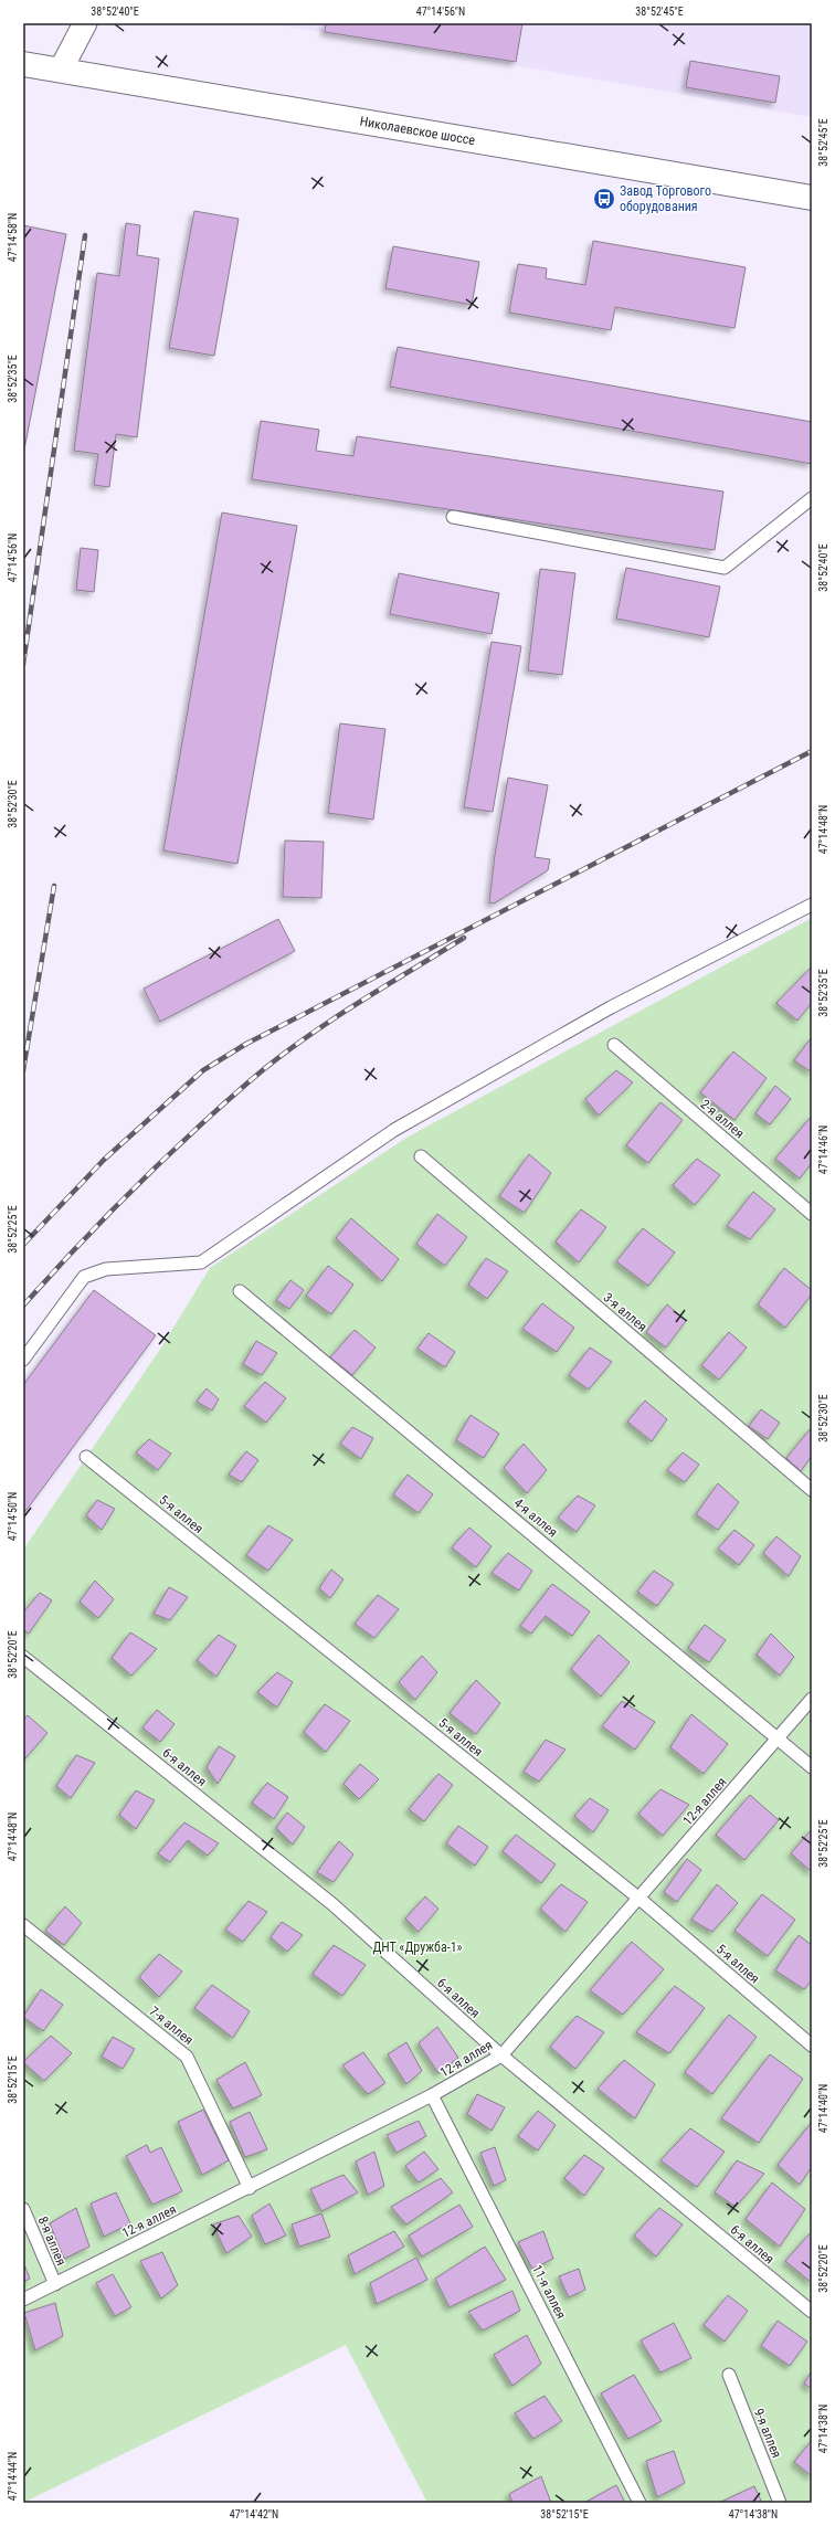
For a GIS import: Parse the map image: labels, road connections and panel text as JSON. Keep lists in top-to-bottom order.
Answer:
{
  "streets": {
    "main road": ["Николаевское шоссе"],
    "lane": [
      "2-я аллея",
      "3-я аллея",
      "5-я аллея",
      "4-я аллея",
      "6-я аллея",
      "12-я аллея",
      "7-я аллея",
      "8-я аллея",
      "11-я аллея",
      "9-я аллея"
    ]
  },
  "crossings": [
    ["5-я аллея", "12-я аллея"],
    ["4-я аллея", "12-я аллея"],
    ["6-я аллея", "12-я аллея"],
    ["12-я аллея", "7-я аллея"],
    ["12-я аллея", "8-я аллея"],
    ["12-я аллея", "11-я аллея"]
  ],
  "parks": ["ДНТ «Дружба-1»"],
  "places": {
    "bus stop": ["Завод Торгового оборудования"]
  },
  "coordinates": [
    "38°52'40\"E",
    "47°14'56\"N",
    "38°52'45\"E",
    "47°14'58\"N",
    "38°52'35\"E",
    "38°52'30\"E",
    "47°14'48\"N",
    "47°14'46\"N",
    "38°52'25\"E",
    "47°14'50\"N",
    "38°52'20\"E",
    "38°52'15\"E",
    "47°14'40\"N",
    "47°14'38\"N",
    "47°14'44\"N",
    "47°14'42\"N"
  ]
}
